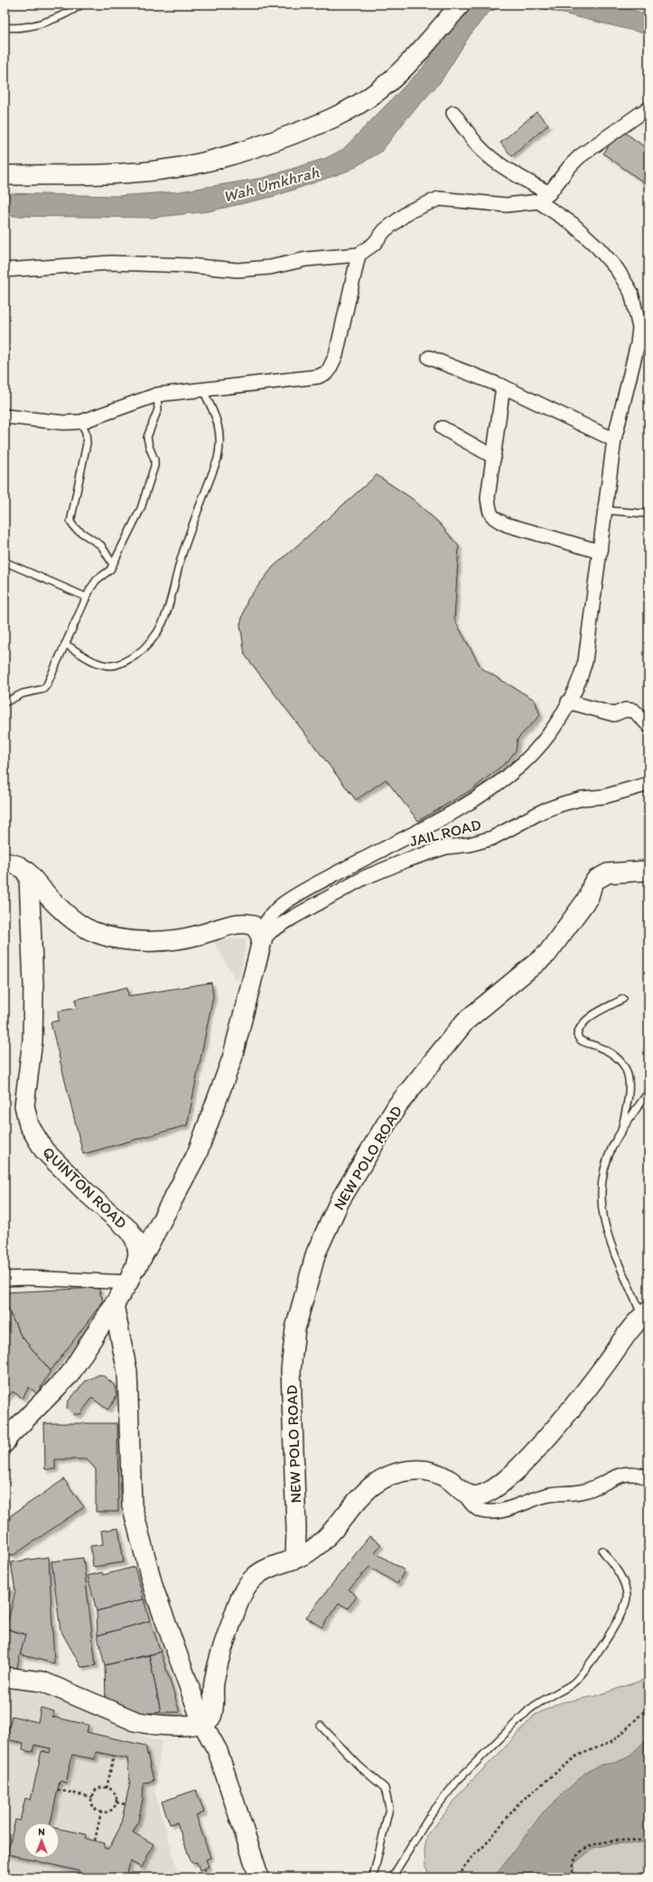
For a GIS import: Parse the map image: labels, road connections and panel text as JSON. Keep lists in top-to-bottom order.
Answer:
{
  "streets": {
    "street": ["JAIL ROAD", "NEW POLO ROAD", "QUINTON ROAD"]
  },
  "water": ["Wah Umkhrah"],
  "north": "top"
}
